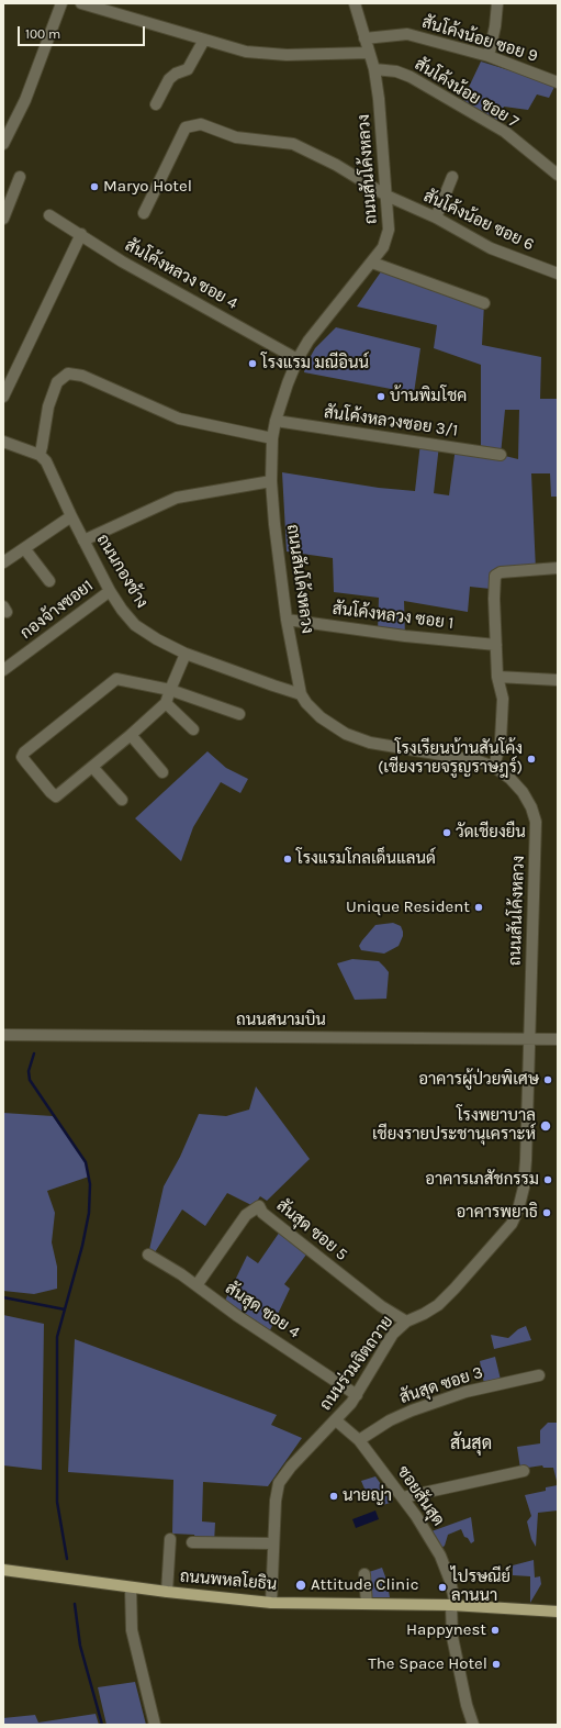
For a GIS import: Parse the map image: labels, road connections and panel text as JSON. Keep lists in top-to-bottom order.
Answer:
{
  "streets": {
    "main road": ["ถนนพหลโยธิน"],
    "street": [
      "สันโค้งน้อย ซอย 9",
      "สันโค้งน้อย ซอย 7",
      "ถนนสันโค้งหลวง",
      "สันโค้งน้อย ซอย 6",
      "สันโค้งหลวง ซอย 4",
      "สันโค้งหลวงซอย 3/1",
      "ถนนกองช้าง",
      "กองจ้างซอย1",
      "สันโค้งหลวง ซอย 1",
      "ถนนสนามบิน",
      "สันสุด ซอย 5",
      "สันสุด ซอย 4",
      "ถนนร่วมจิตถวาย",
      "สันสุด ซอย 3",
      "ซอยสันสุด"
    ]
  },
  "crossings": [
    ["สันโค้งน้อย ซอย 9", "ถนนสันโค้งหลวง"],
    ["สันโค้งน้อย ซอย 7", "ถนนสันโค้งหลวง"],
    ["ถนนสันโค้งหลวง", "สันโค้งน้อย ซอย 6"],
    ["ถนนสันโค้งหลวง", "สันโค้งหลวง ซอย 4"],
    ["ถนนสันโค้งหลวง", "สันโค้งหลวงซอย 3/1"],
    ["ถนนสันโค้งหลวง", "ถนนกองช้าง"],
    ["ถนนสันโค้งหลวง", "สันโค้งหลวง ซอย 1"],
    ["ถนนสันโค้งหลวง", "ถนนสนามบิน"],
    ["ถนนสันโค้งหลวง", "ถนนร่วมจิตถวาย"],
    ["ถนนกองช้าง", "กองจ้างซอย1"],
    ["ถนนสนามบิน", "ถนนร่วมจิตถวาย"],
    ["สันสุด ซอย 5", "สันสุด ซอย 4"],
    ["สันสุด ซอย 5", "ถนนร่วมจิตถวาย"],
    ["สันสุด ซอย 4", "ถนนร่วมจิตถวาย"],
    ["ถนนร่วมจิตถวาย", "ซอยสันสุด"],
    ["ถนนร่วมจิตถวาย", "ถนนพหลโยธิน"],
    ["สันสุด ซอย 3", "ซอยสันสุด"],
    ["ซอยสันสุด", "ถนนพหลโยธิน"]
  ],
  "districts": ["สันสุด"],
  "places": [
    "Maryo Hotel",
    "โรงแรม มณีอินน์",
    "บ้านพิมโชค",
    "โรงเรียนบ้านสันโค้ง (เชียงรายจรูญราษฎร์)",
    "วัดเชียงยืน",
    "โรงแรมโกลเด็นแลนด์",
    "Unique Resident",
    "อาคารผู้ป่วยพิเศษ",
    "โรงพยาบาล เชียงรายประชานุเคราะห์",
    "อาคารเภสัชกรรม",
    "อาคารพยาธิ",
    "นายญ่า",
    "Attitude Clinic",
    "ไปรษณีย์ ลานนา",
    "Happynest",
    "The Space Hotel"
  ],
  "scale_bar": "100 m"
}
